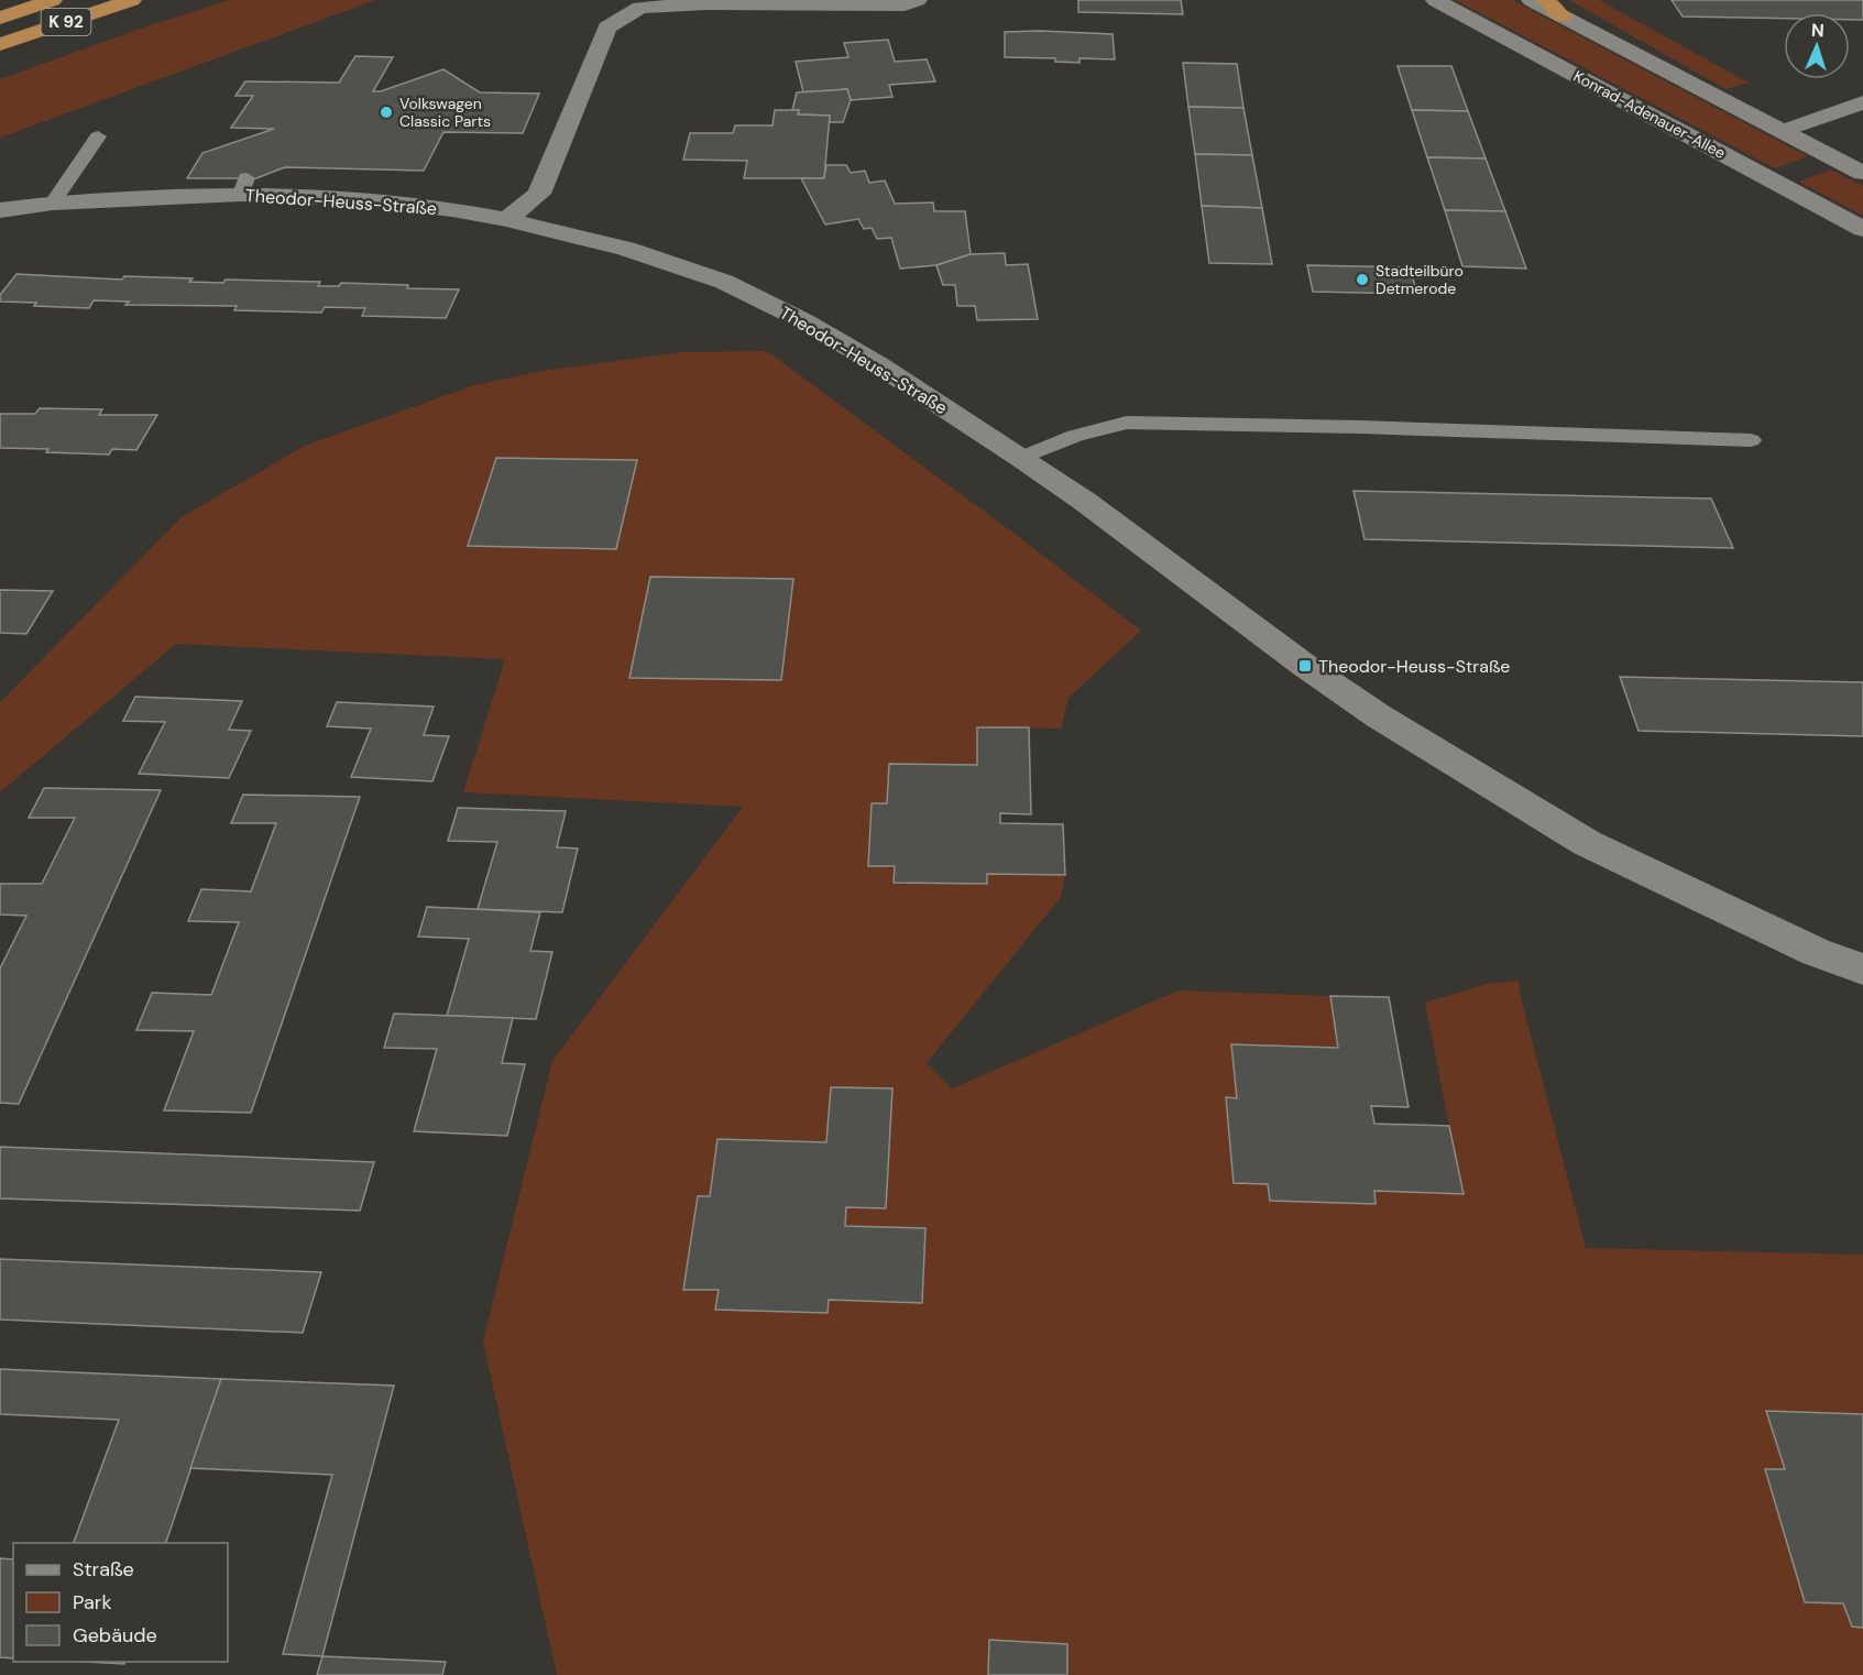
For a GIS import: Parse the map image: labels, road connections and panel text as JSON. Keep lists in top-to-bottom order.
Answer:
{
  "streets": {
    "highway": ["K 92"],
    "street": ["Konrad-Adenauer-Allee", "Theodor-Heuss-Straße"]
  },
  "places": {
    "other": ["Volkswagen Classic Parts", "Stadteilbüro Detmerode"],
    "transit": ["Theodor-Heuss-Straße"]
  },
  "legend": ["Straße", "Park", "Gebäude"],
  "north": "top"
}
